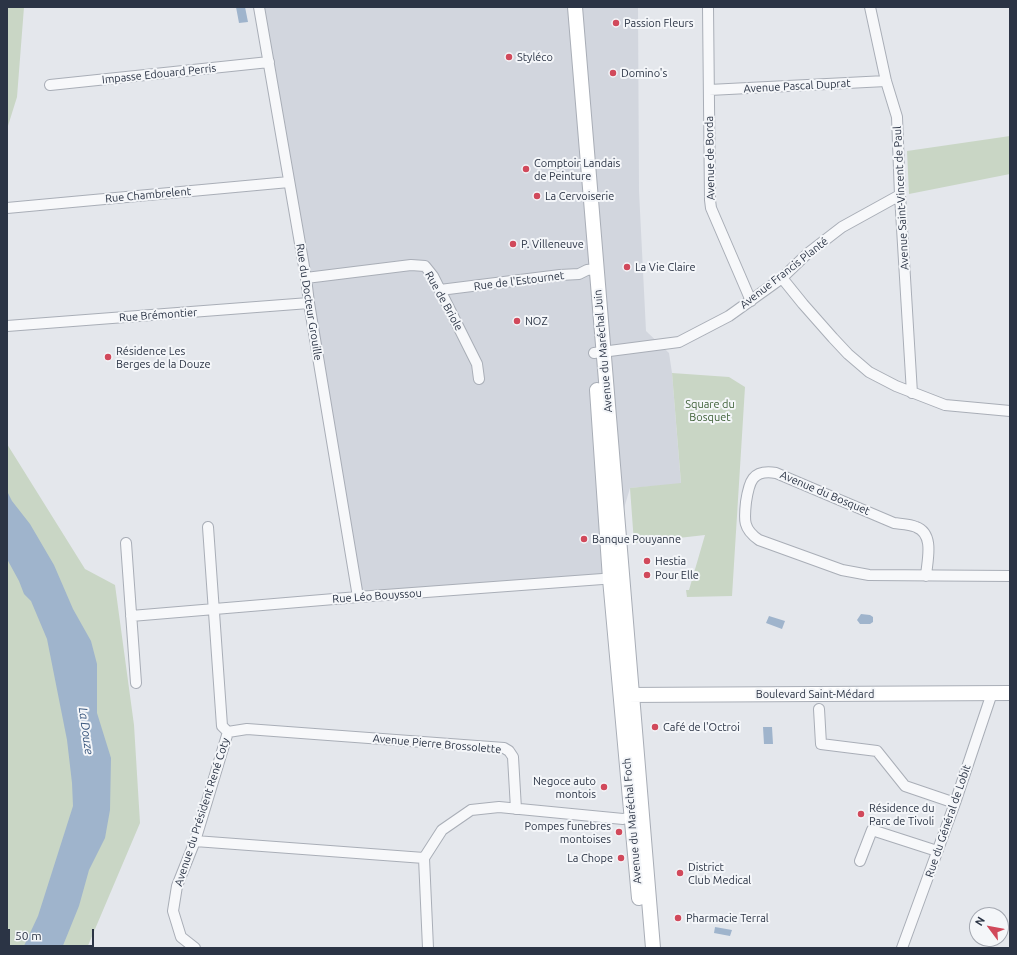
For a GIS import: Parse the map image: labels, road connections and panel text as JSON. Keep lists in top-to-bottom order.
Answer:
{
  "streets": {
    "main road": ["Avenue du Maréchal Juin", "Boulevard Saint-Médard", "Avenue du Maréchal Foch"],
    "street": [
      "Impasse Edouard Perris",
      "Avenue Pascal Duprat",
      "Avenue de Borda",
      "Rue Chambrelent",
      "Avenue Saint-Vincent de Paul",
      "Avenue Francis Planté",
      "Rue de l'Estournet",
      "Rue de Briole",
      "Rue du Docteur Grouille",
      "Rue Brémontier",
      "Avenue du Bosquet",
      "Rue Léo Bouyssou",
      "Avenue Pierre Brossolette",
      "Avenue du Président René Coty",
      "Rue du Général de Lobit"
    ]
  },
  "crossings": [
    ["Impasse Edouard Perris", "Rue du Docteur Grouille"],
    ["Avenue Pascal Duprat", "Avenue de Borda"],
    ["Avenue Pascal Duprat", "Avenue Saint-Vincent de Paul"],
    ["Avenue de Borda", "Avenue Francis Planté"],
    ["Rue Chambrelent", "Rue du Docteur Grouille"],
    ["Avenue Saint-Vincent de Paul", "Avenue Francis Planté"],
    ["Avenue Francis Planté", "Avenue du Maréchal Juin"],
    ["Rue de l'Estournet", "Rue de Briole"],
    ["Rue de l'Estournet", "Avenue du Maréchal Juin"],
    ["Rue de Briole", "Rue du Docteur Grouille"],
    ["Rue du Docteur Grouille", "Rue Brémontier"],
    ["Rue du Docteur Grouille", "Rue Léo Bouyssou"],
    ["Avenue du Maréchal Juin", "Rue Léo Bouyssou"],
    ["Avenue du Maréchal Juin", "Boulevard Saint-Médard"],
    ["Avenue du Maréchal Juin", "Avenue du Maréchal Foch"],
    ["Rue Léo Bouyssou", "Avenue du Président René Coty"],
    ["Boulevard Saint-Médard", "Avenue du Maréchal Foch"],
    ["Boulevard Saint-Médard", "Rue du Général de Lobit"],
    ["Avenue Pierre Brossolette", "Avenue du Président René Coty"]
  ],
  "water": ["La Douze"],
  "parks": ["Square du Bosquet"],
  "places": [
    "Passion Fleurs",
    "Styléco",
    "Domino's",
    "Comptoir Landais de Peinture",
    "La Cervoiserie",
    "P. Villeneuve",
    "La Vie Claire",
    "NOZ",
    "Résidence Les Berges de la Douze",
    "Banque Pouyanne",
    "Hestia",
    "Pour Elle",
    "Café de l'Octroi",
    "Negoce auto montois",
    "Résidence du Parc de Tivoli",
    "Pompes funebres montoises",
    "La Chope",
    "District Club Medical",
    "Pharmacie Terral"
  ],
  "scale_bar": "50 m",
  "north": "top left"
}
